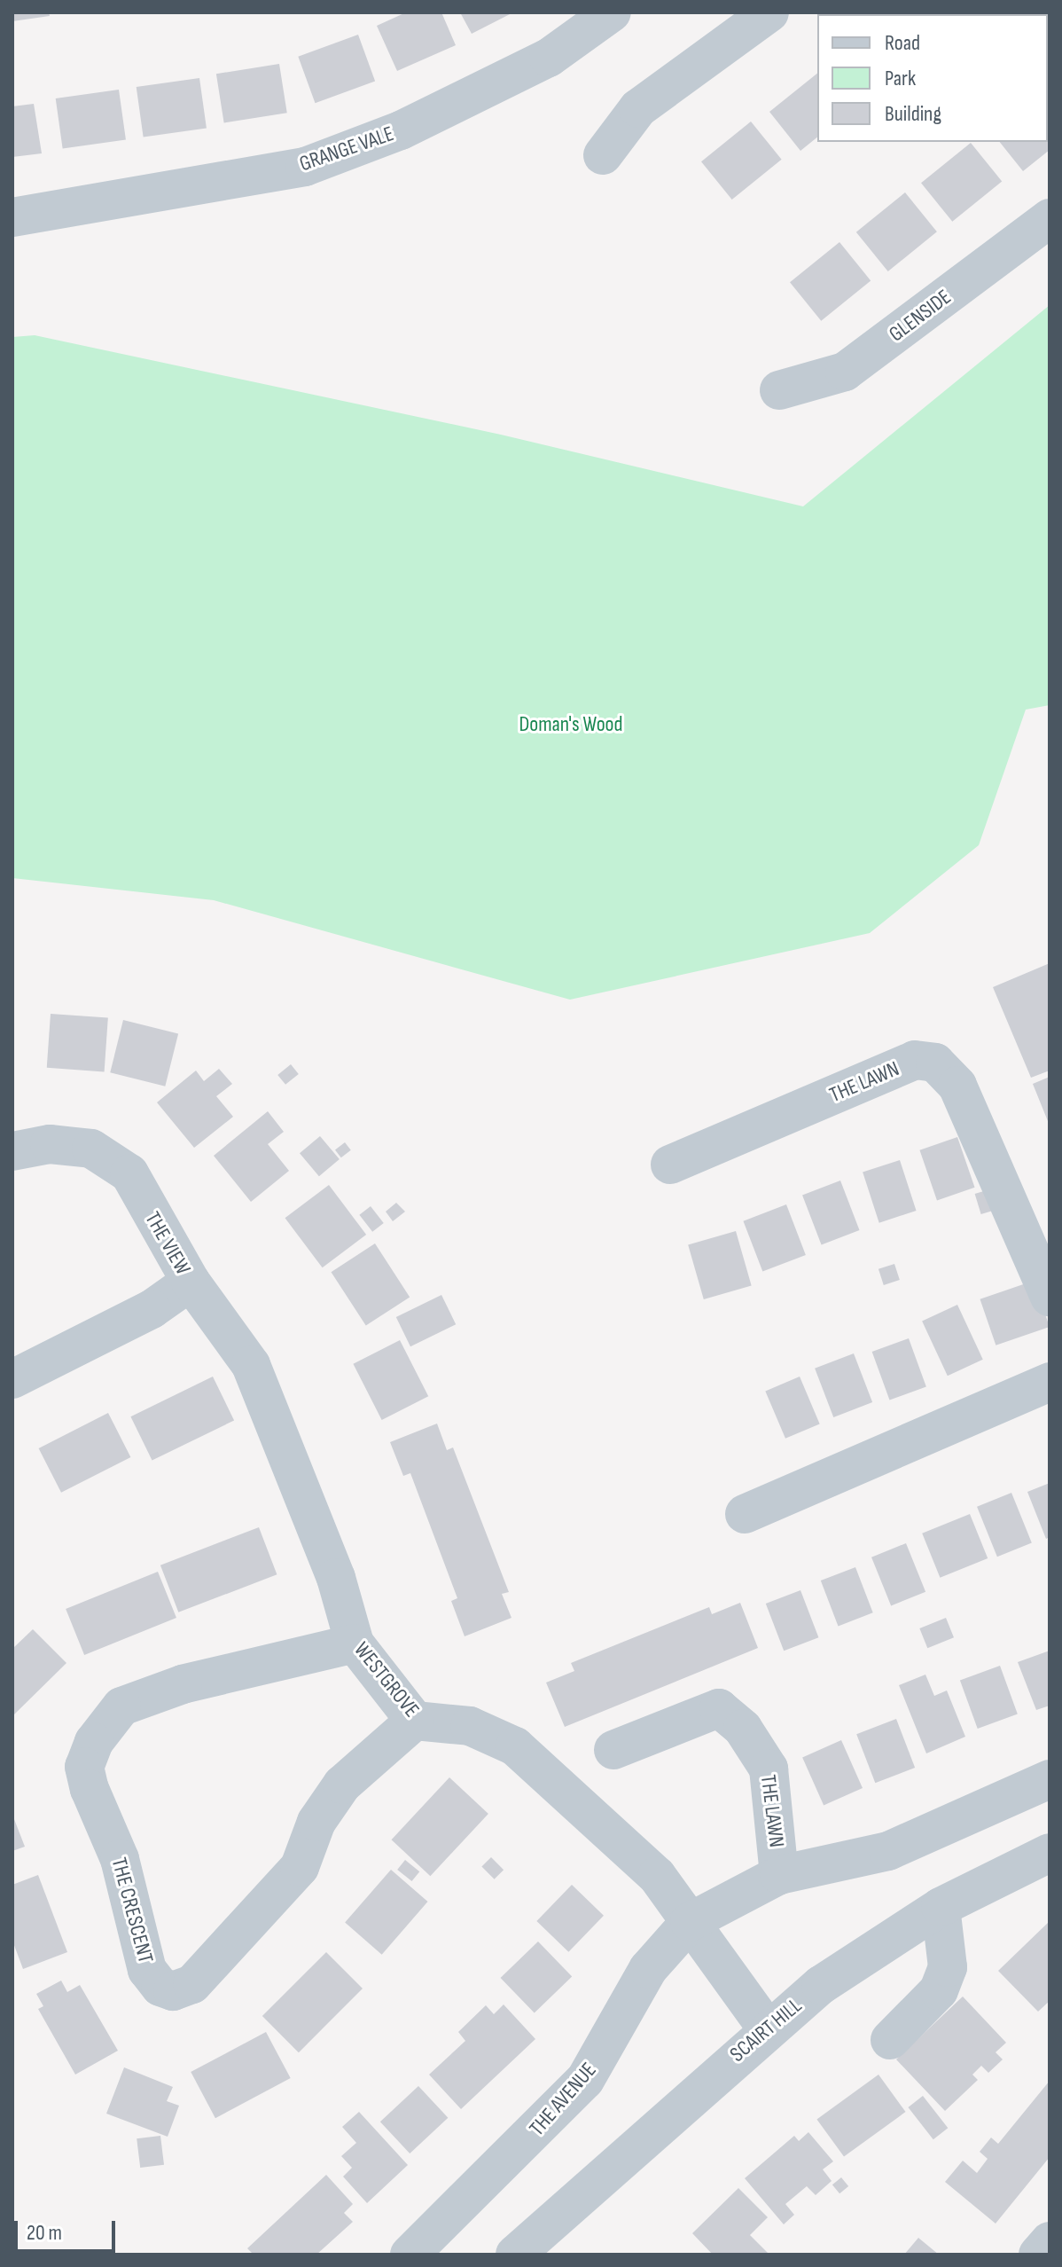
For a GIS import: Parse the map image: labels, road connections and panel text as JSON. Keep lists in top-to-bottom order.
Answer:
{
  "streets": {
    "street": [
      "GRANGE VALE",
      "GLENSIDE",
      "THE LAWN",
      "THE VIEW",
      "WESTGROVE",
      "THE CRESCENT",
      "SCAIRT HILL",
      "THE AVENUE"
    ]
  },
  "crossings": [
    ["THE LAWN", "WESTGROVE"],
    ["THE LAWN", "THE AVENUE"],
    ["THE VIEW", "WESTGROVE"],
    ["WESTGROVE", "THE CRESCENT"],
    ["WESTGROVE", "SCAIRT HILL"],
    ["WESTGROVE", "THE AVENUE"]
  ],
  "parks": ["Doman's Wood"],
  "legend": ["Road", "Park", "Building"],
  "scale_bar": "20 m"
}
